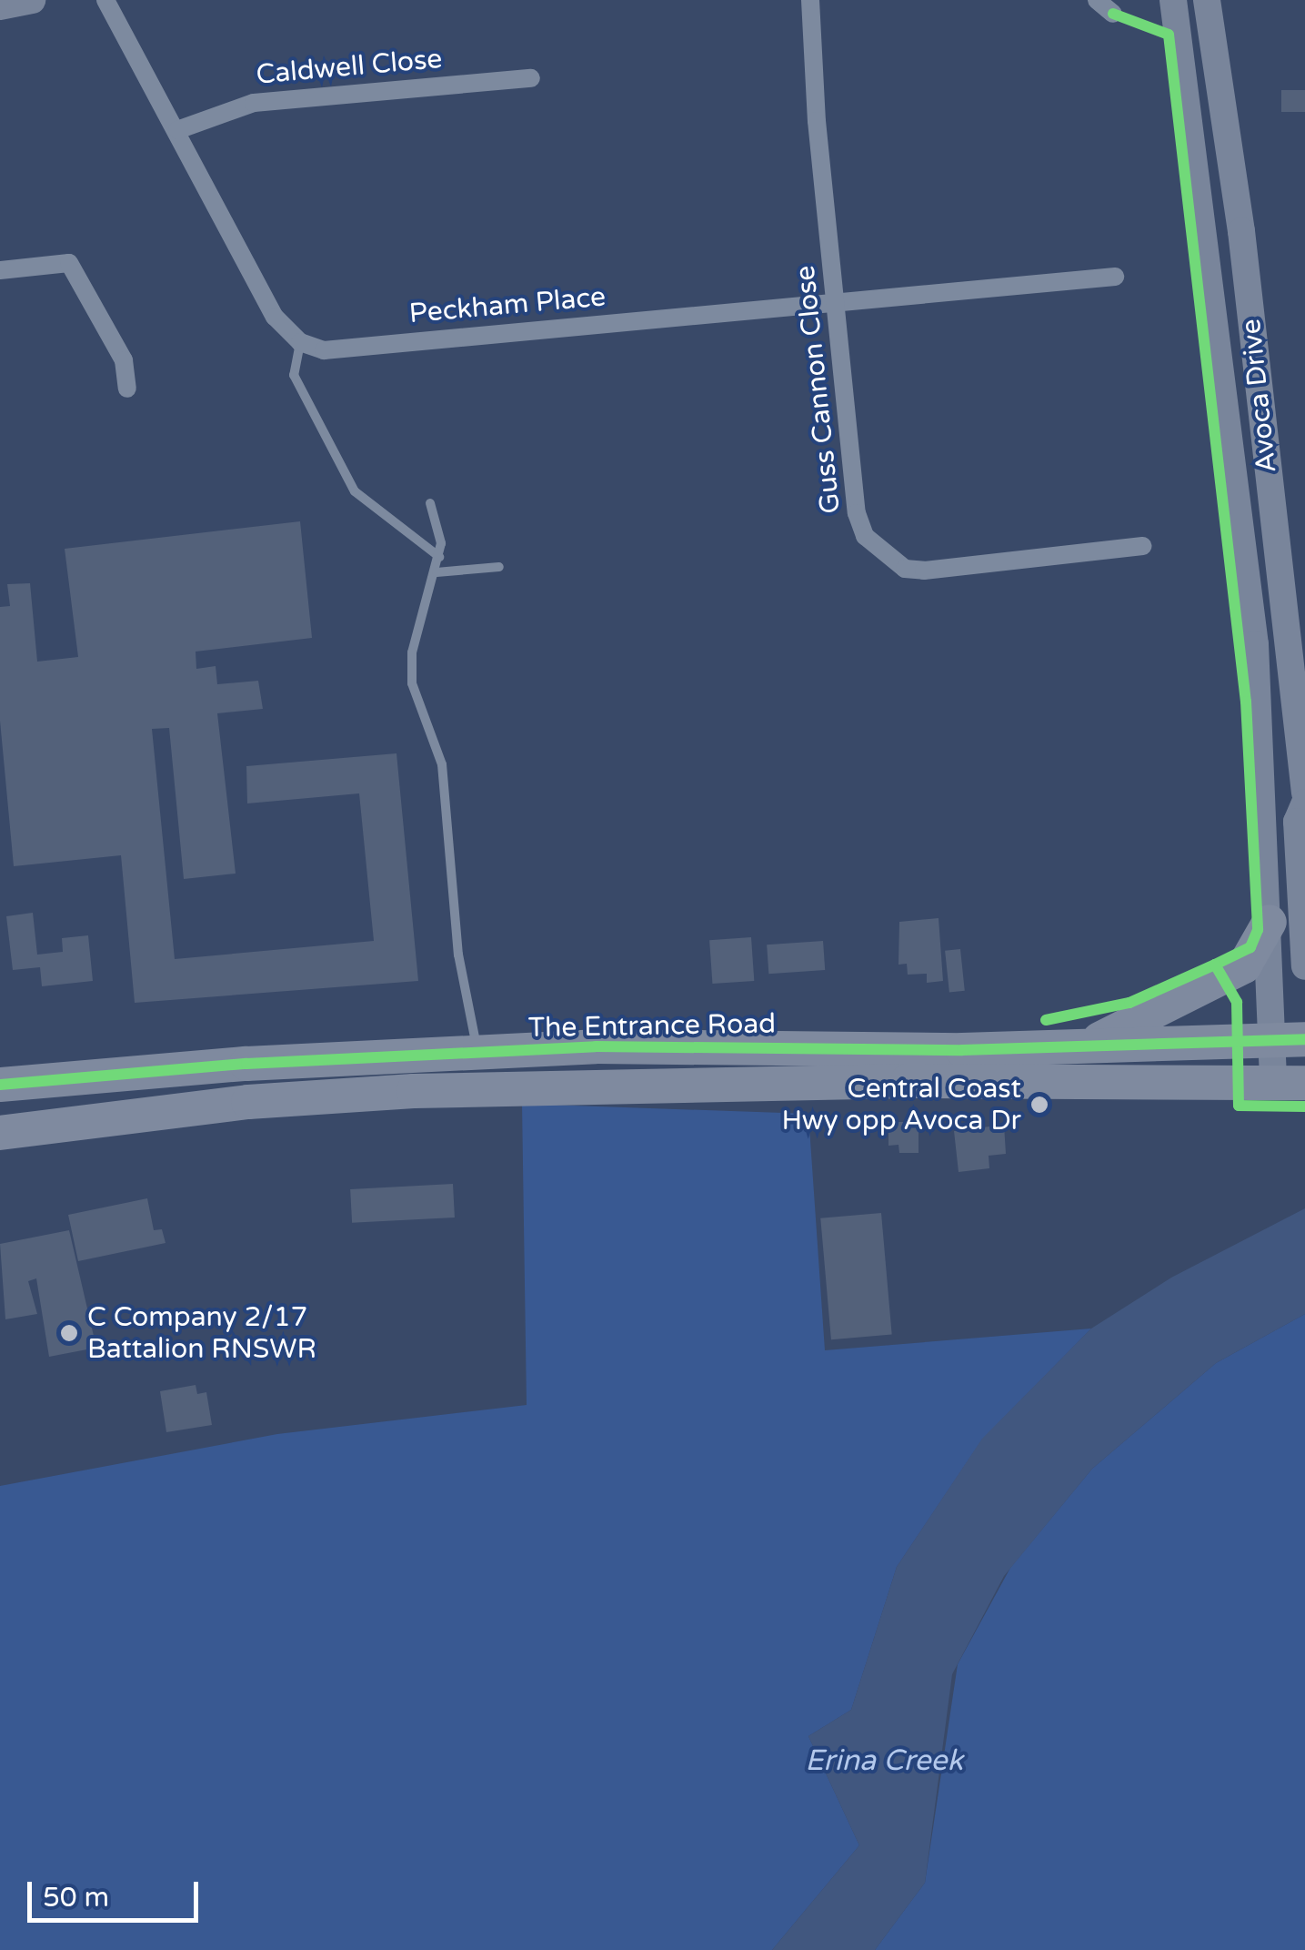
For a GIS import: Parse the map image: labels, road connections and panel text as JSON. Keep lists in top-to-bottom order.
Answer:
{
  "streets": {
    "highway": ["The Entrance Road"],
    "main road": ["Avoca Drive"],
    "street": ["Caldwell Close", "Peckham Place", "Guss Cannon Close"]
  },
  "crossings": [
    ["Peckham Place", "Guss Cannon Close"],
    ["Avoca Drive", "The Entrance Road"]
  ],
  "water": ["Erina Creek"],
  "places": ["Central Coast Hwy opp Avoca Dr", "C Company 2/17 Battalion RNSWR"],
  "scale_bar": "50 m"
}
